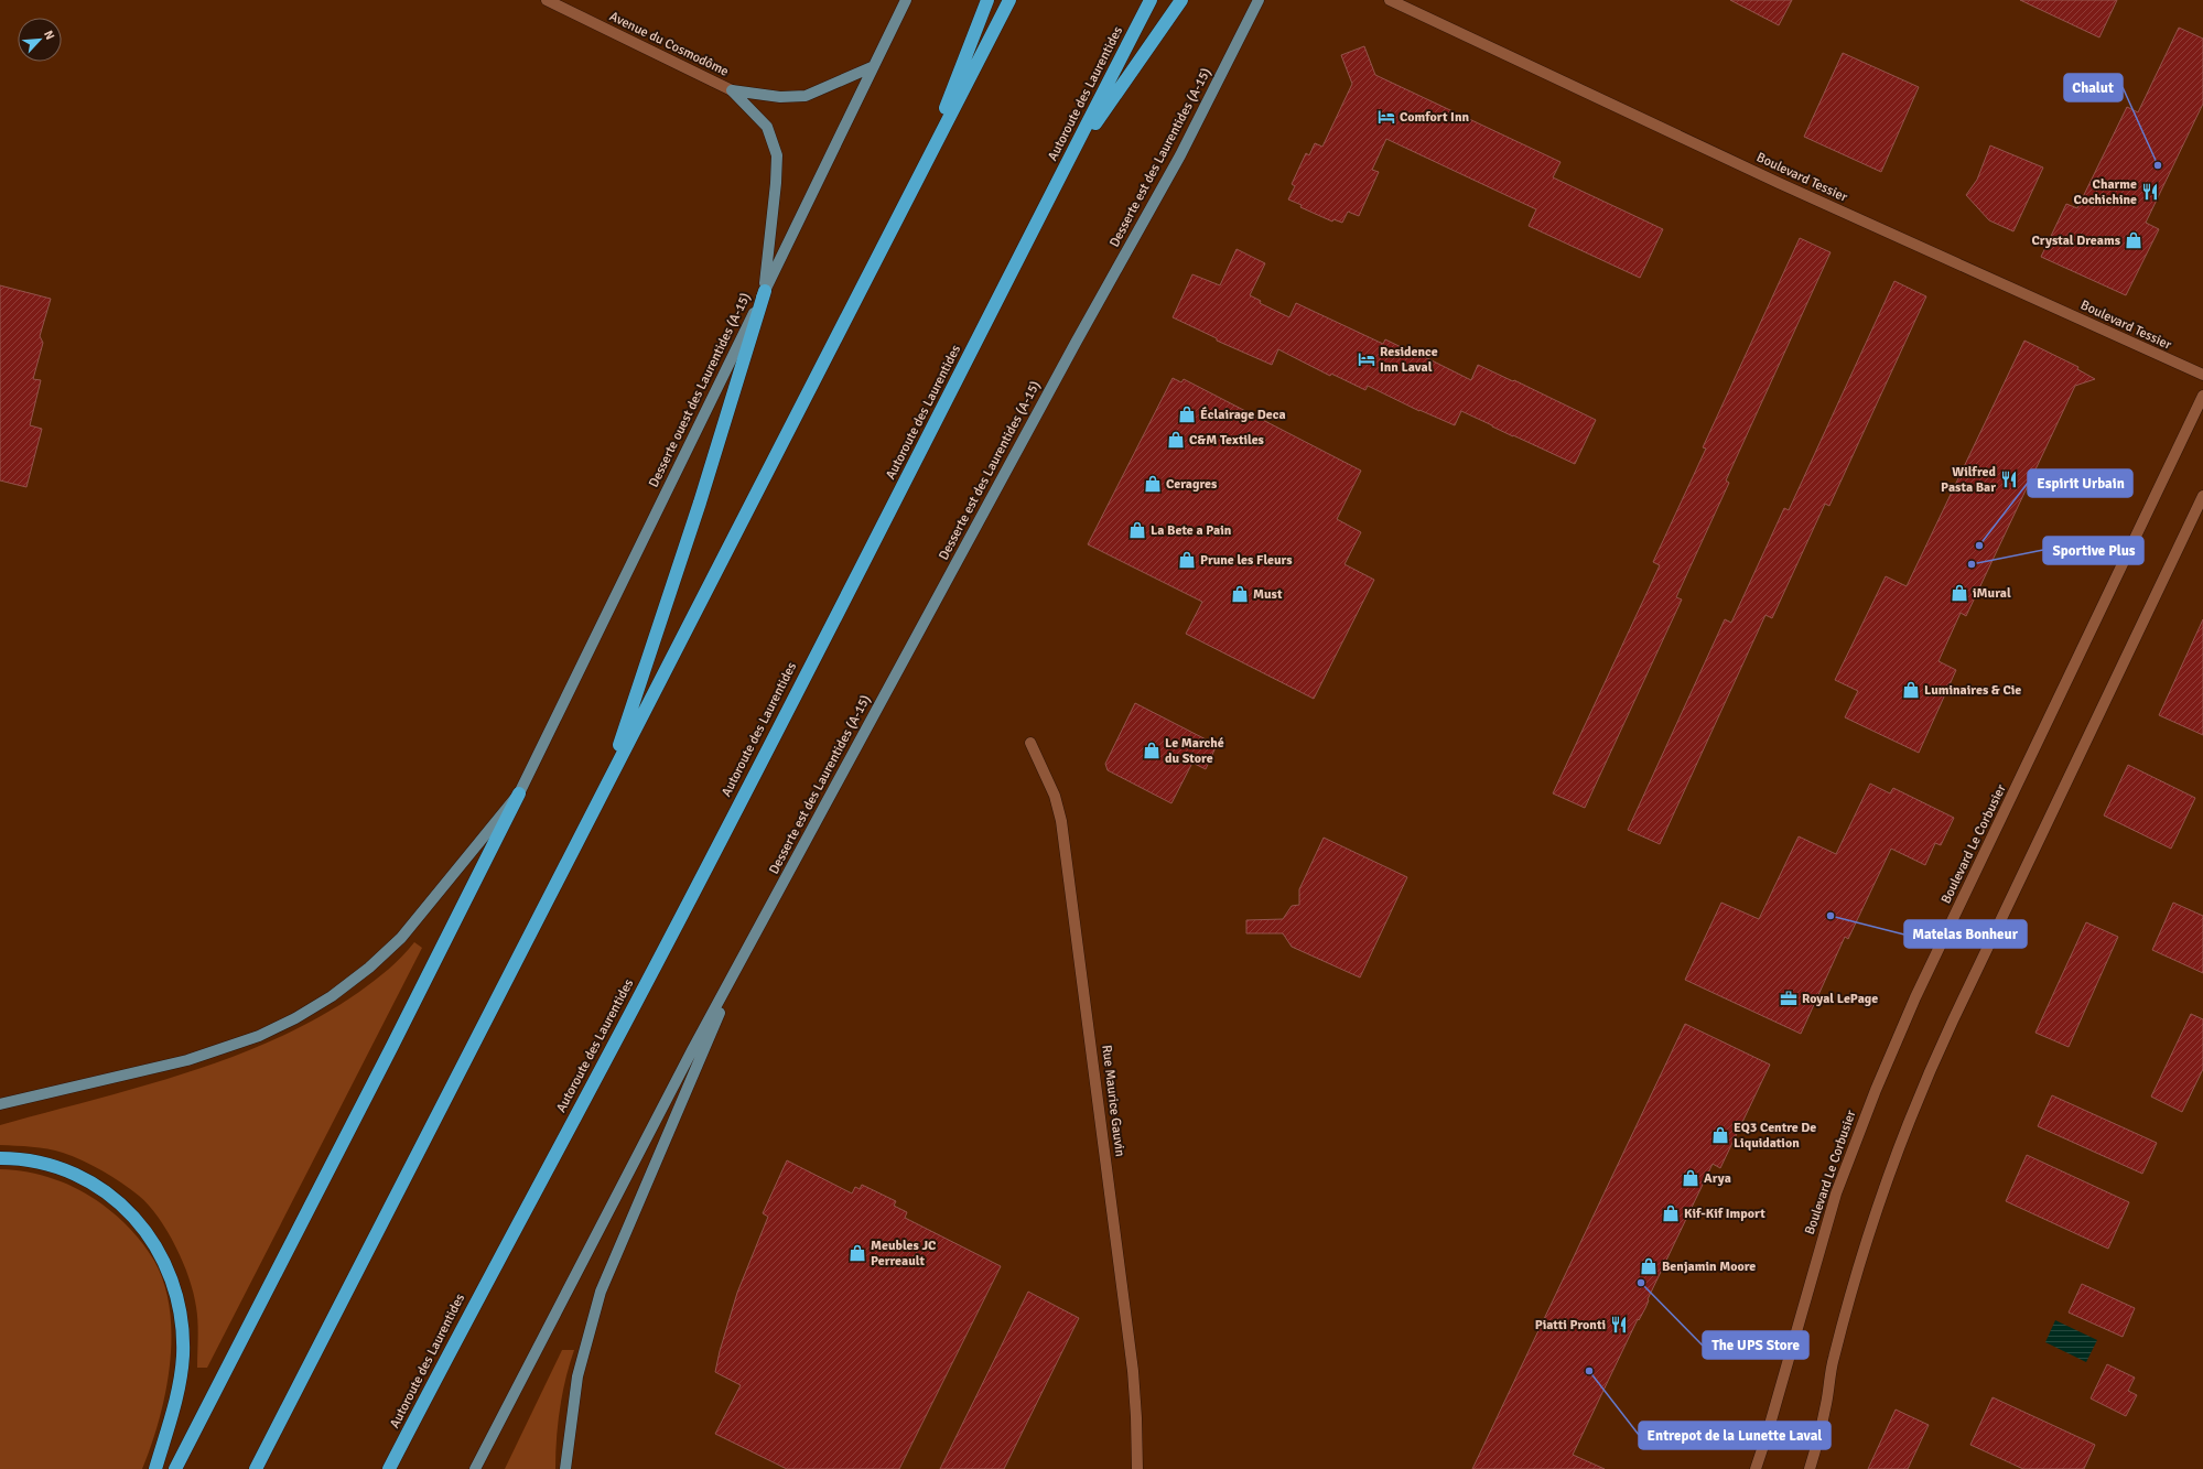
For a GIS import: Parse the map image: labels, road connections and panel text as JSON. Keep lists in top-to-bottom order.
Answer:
{
  "streets": {
    "highway": ["Autoroute des Laurentides"],
    "main road": ["Desserte est des Laurentides (A-15)", "Desserte ouest des Laurentides (A-15)"],
    "street": [
      "Avenue du Cosmodôme",
      "Boulevard Tessier",
      "Boulevard Le Corbusier",
      "Rue Maurice Gauvin"
    ]
  },
  "places": {
    "hotel": ["Comfort Inn", "Residence Inn Laval"],
    "other": [
      "Chalut",
      "Espirit Urbain",
      "Sportive Plus",
      "Matelas Bonheur",
      "The UPS Store",
      "Entrepot de la Lunette Laval"
    ],
    "restaurant": ["Charme Cochichine", "Wilfred Pasta Bar", "Piatti Pronti"],
    "shop": [
      "Crystal Dreams",
      "Éclairage Deca",
      "C&M Textiles",
      "Ceragres",
      "La Bete a Pain",
      "Prune les Fleurs",
      "iMural",
      "Must",
      "Luminaires & Cie",
      "Le Marché du Store",
      "EQ3 Centre De Liquidation",
      "Arya",
      "Kif-Kif Import",
      "Meubles JC Perreault",
      "Benjamin Moore"
    ],
    "office": ["Royal LePage"]
  },
  "north": "top right"
}
